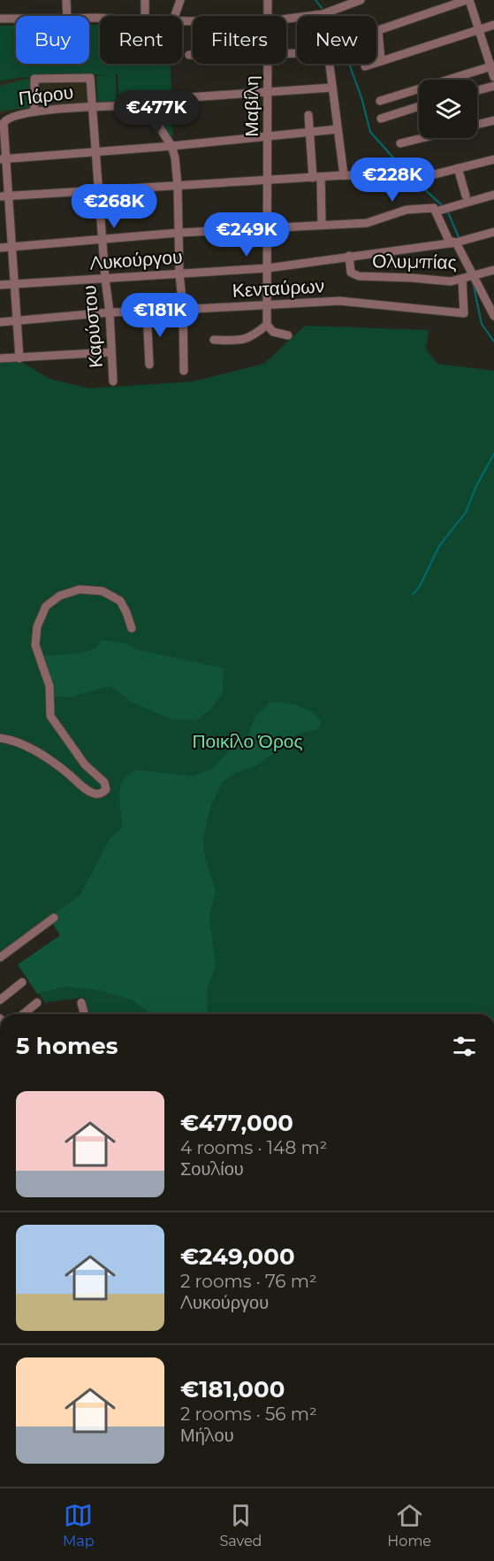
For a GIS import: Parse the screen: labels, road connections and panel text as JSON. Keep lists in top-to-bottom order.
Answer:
{
  "streets": {
    "street": [
      "Πάρου",
      "Μαβίλη",
      "Λυκούργου",
      "Ολυμπίας",
      "Κενταύρων",
      "Καρύστου"
    ]
  },
  "crossings": [
    ["Πάρου", "Καρύστου"],
    ["Μαβίλη", "Λυκούργου"],
    ["Μαβίλη", "Κενταύρων"],
    ["Λυκούργου", "Ολυμπίας"],
    ["Λυκούργου", "Καρύστου"],
    ["Ολυμπίας", "Κενταύρων"],
    ["Κενταύρων", "Καρύστου"]
  ],
  "parks": ["Ποικίλο Όρος"],
  "page": {
    "chip": [
      "Buy",
      "Rent",
      "Filters",
      "New"
    ],
    "price": [
      "€477K",
      "€228K",
      "€268K",
      "€249K",
      "€181K"
    ],
    "heading": "5 homes",
    "list": [
      {
        "name": "€477,000",
        "note": "4 rooms · 148 m² · Σουλίου"
      },
      {
        "name": "€249,000",
        "note": "2 rooms · 76 m² · Λυκούργου"
      },
      {
        "name": "€181,000",
        "note": "2 rooms · 56 m² · Μήλου"
      }
    ],
    "tabs": ["Map", "Saved", "Home"]
  }
}
